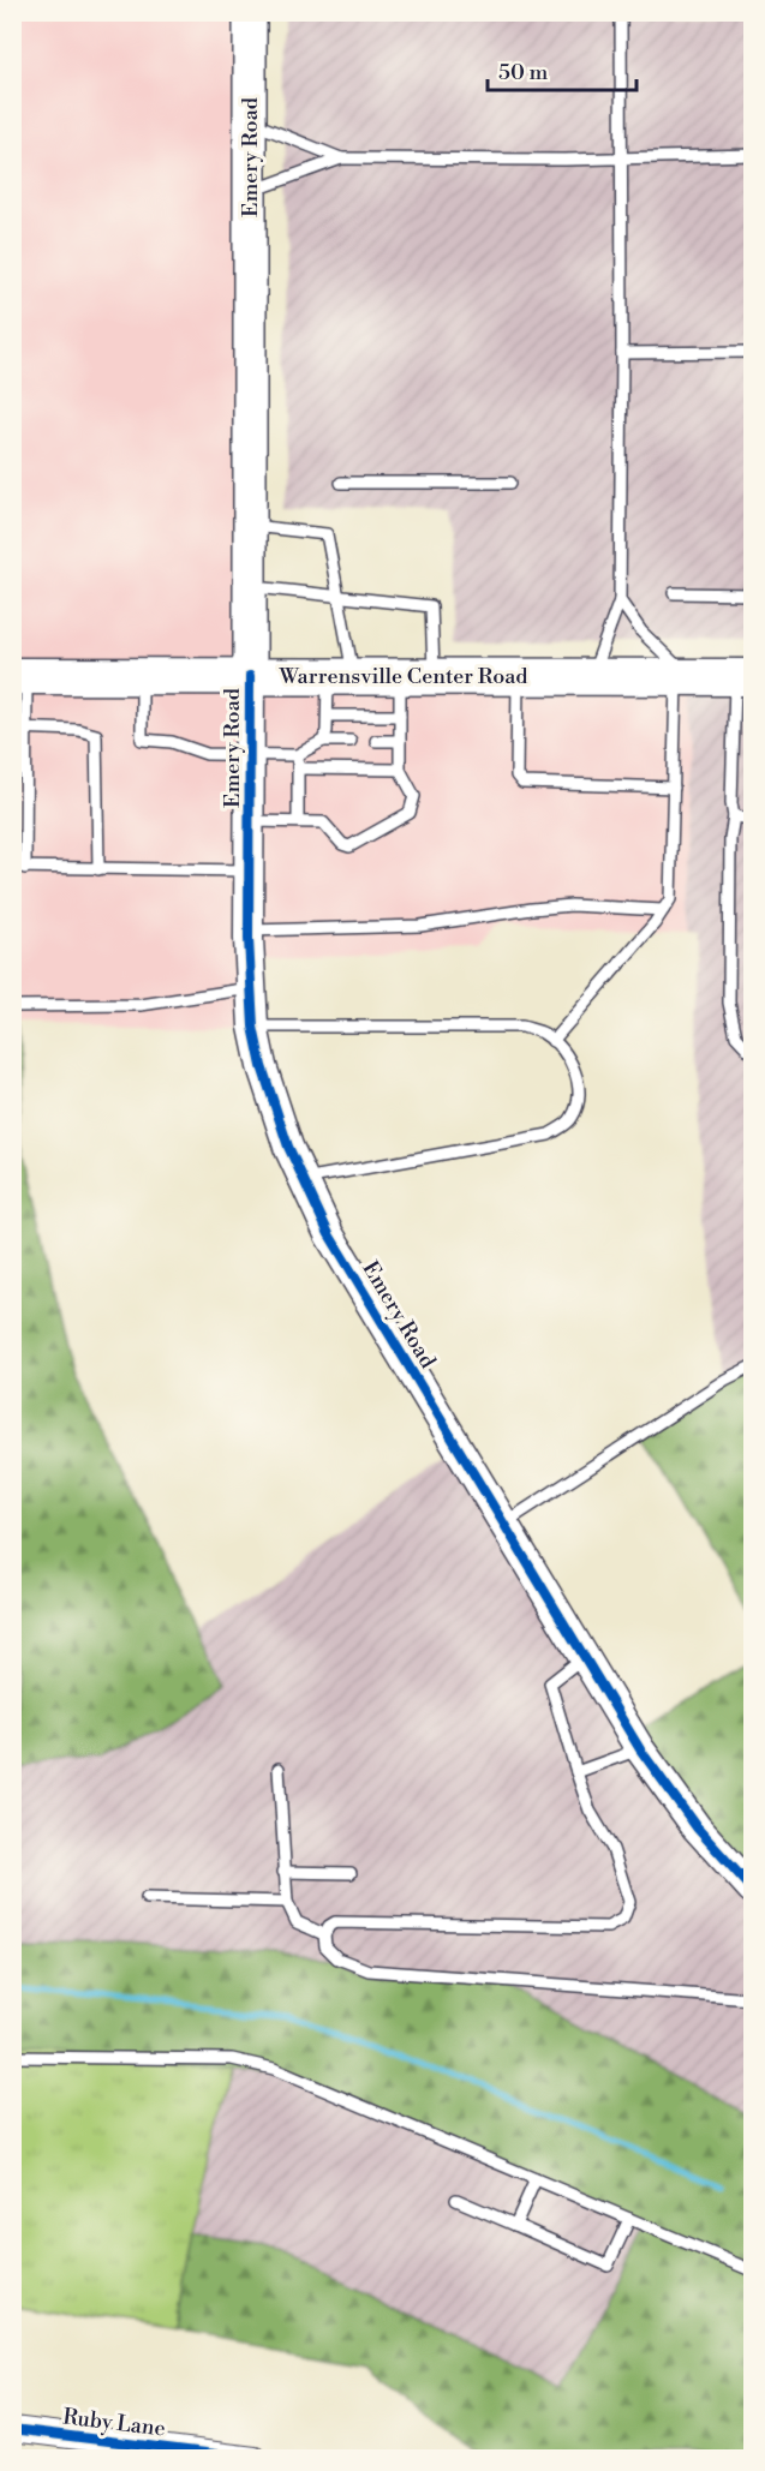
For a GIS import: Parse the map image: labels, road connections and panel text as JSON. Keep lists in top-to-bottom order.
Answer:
{
  "streets": {
    "main road": ["Emery Road", "Warrensville Center Road"],
    "street": ["Ruby Lane"]
  },
  "crossings": [
    ["Emery Road", "Warrensville Center Road"]
  ],
  "scale_bar": "50 m"
}
